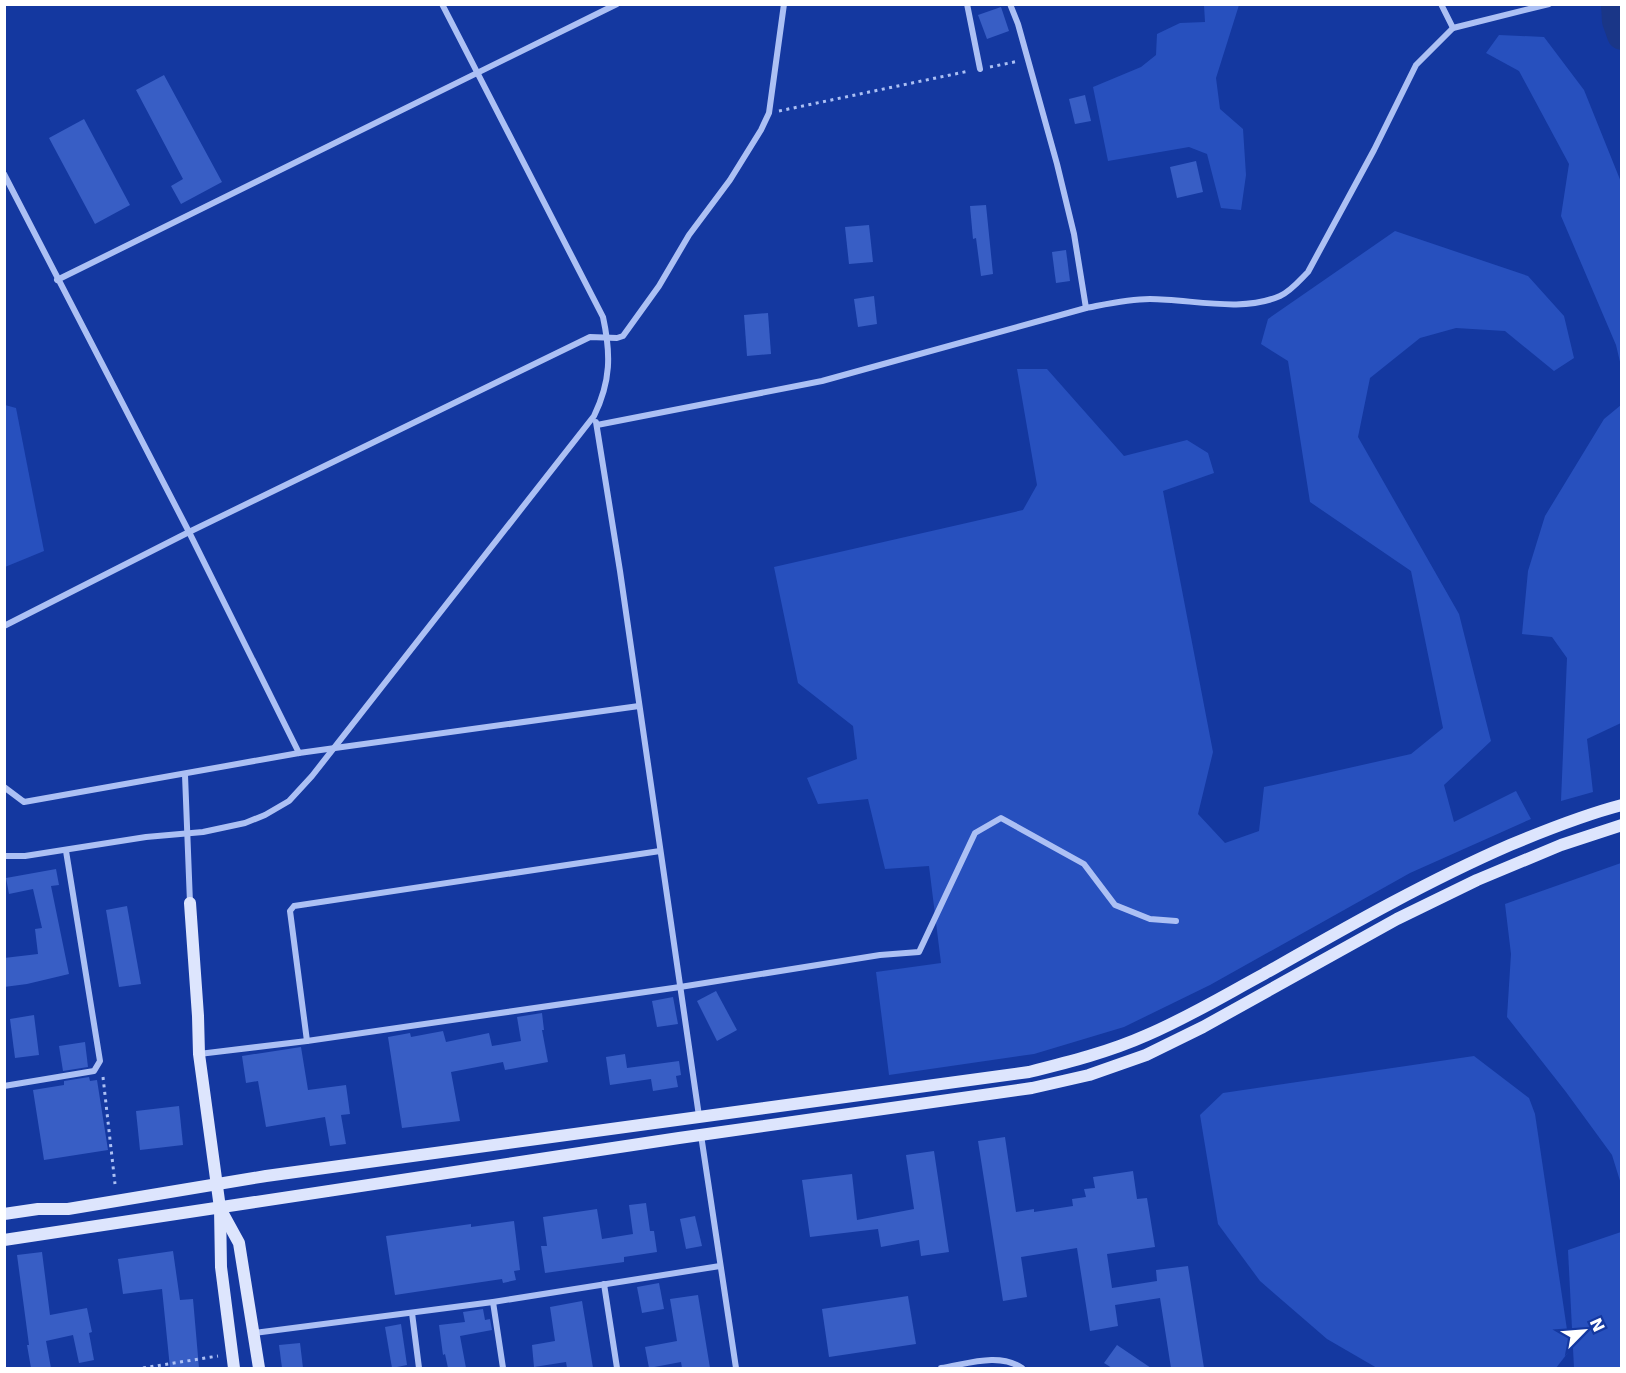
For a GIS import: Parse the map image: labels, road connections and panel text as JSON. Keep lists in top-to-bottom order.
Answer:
{
  "north": "top right"
}
